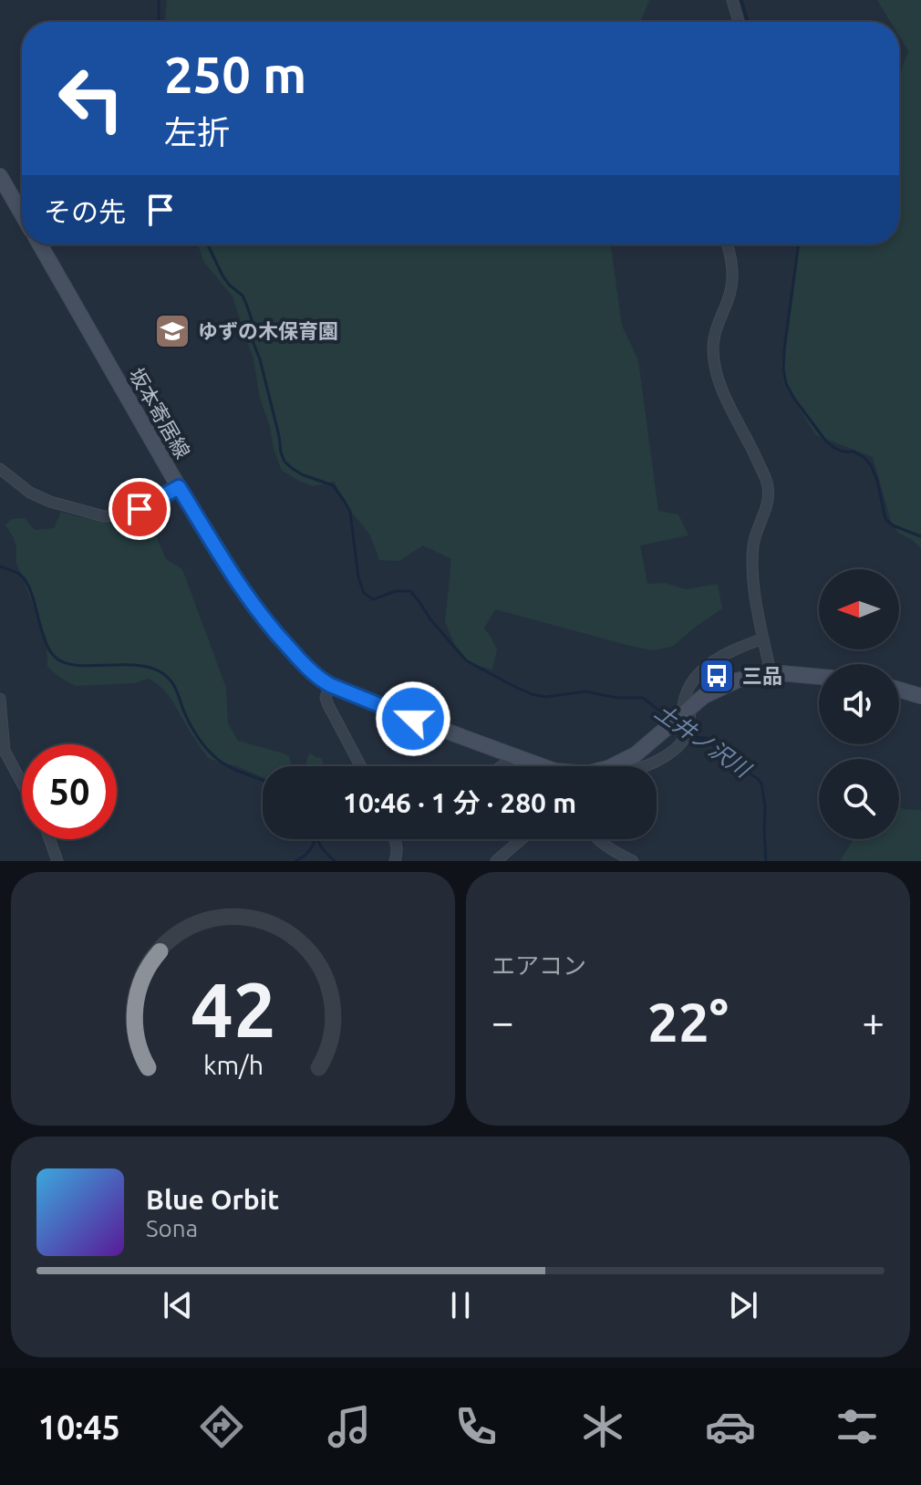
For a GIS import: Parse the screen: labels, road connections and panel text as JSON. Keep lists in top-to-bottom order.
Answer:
{
  "streets": {
    "main road": ["坂本寄居線"]
  },
  "water": ["土井ノ沢川"],
  "places": {
    "school or university": ["ゆずの木保育園"],
    "bus stop": ["三品"]
  },
  "north": "left",
  "page": {
    "turn": ["250 m", "左折"],
    "then": "その先",
    "limit": "50",
    "trip": "10:46 · 1 分 · 280 m",
    "tile": "エアコン",
    "heat": ["−", "22°", "+"],
    "song": ["Blue Orbit", "Sona"],
    "tabs": "10:45",
    "gauge": ["42", "km/h"]
  }
}
